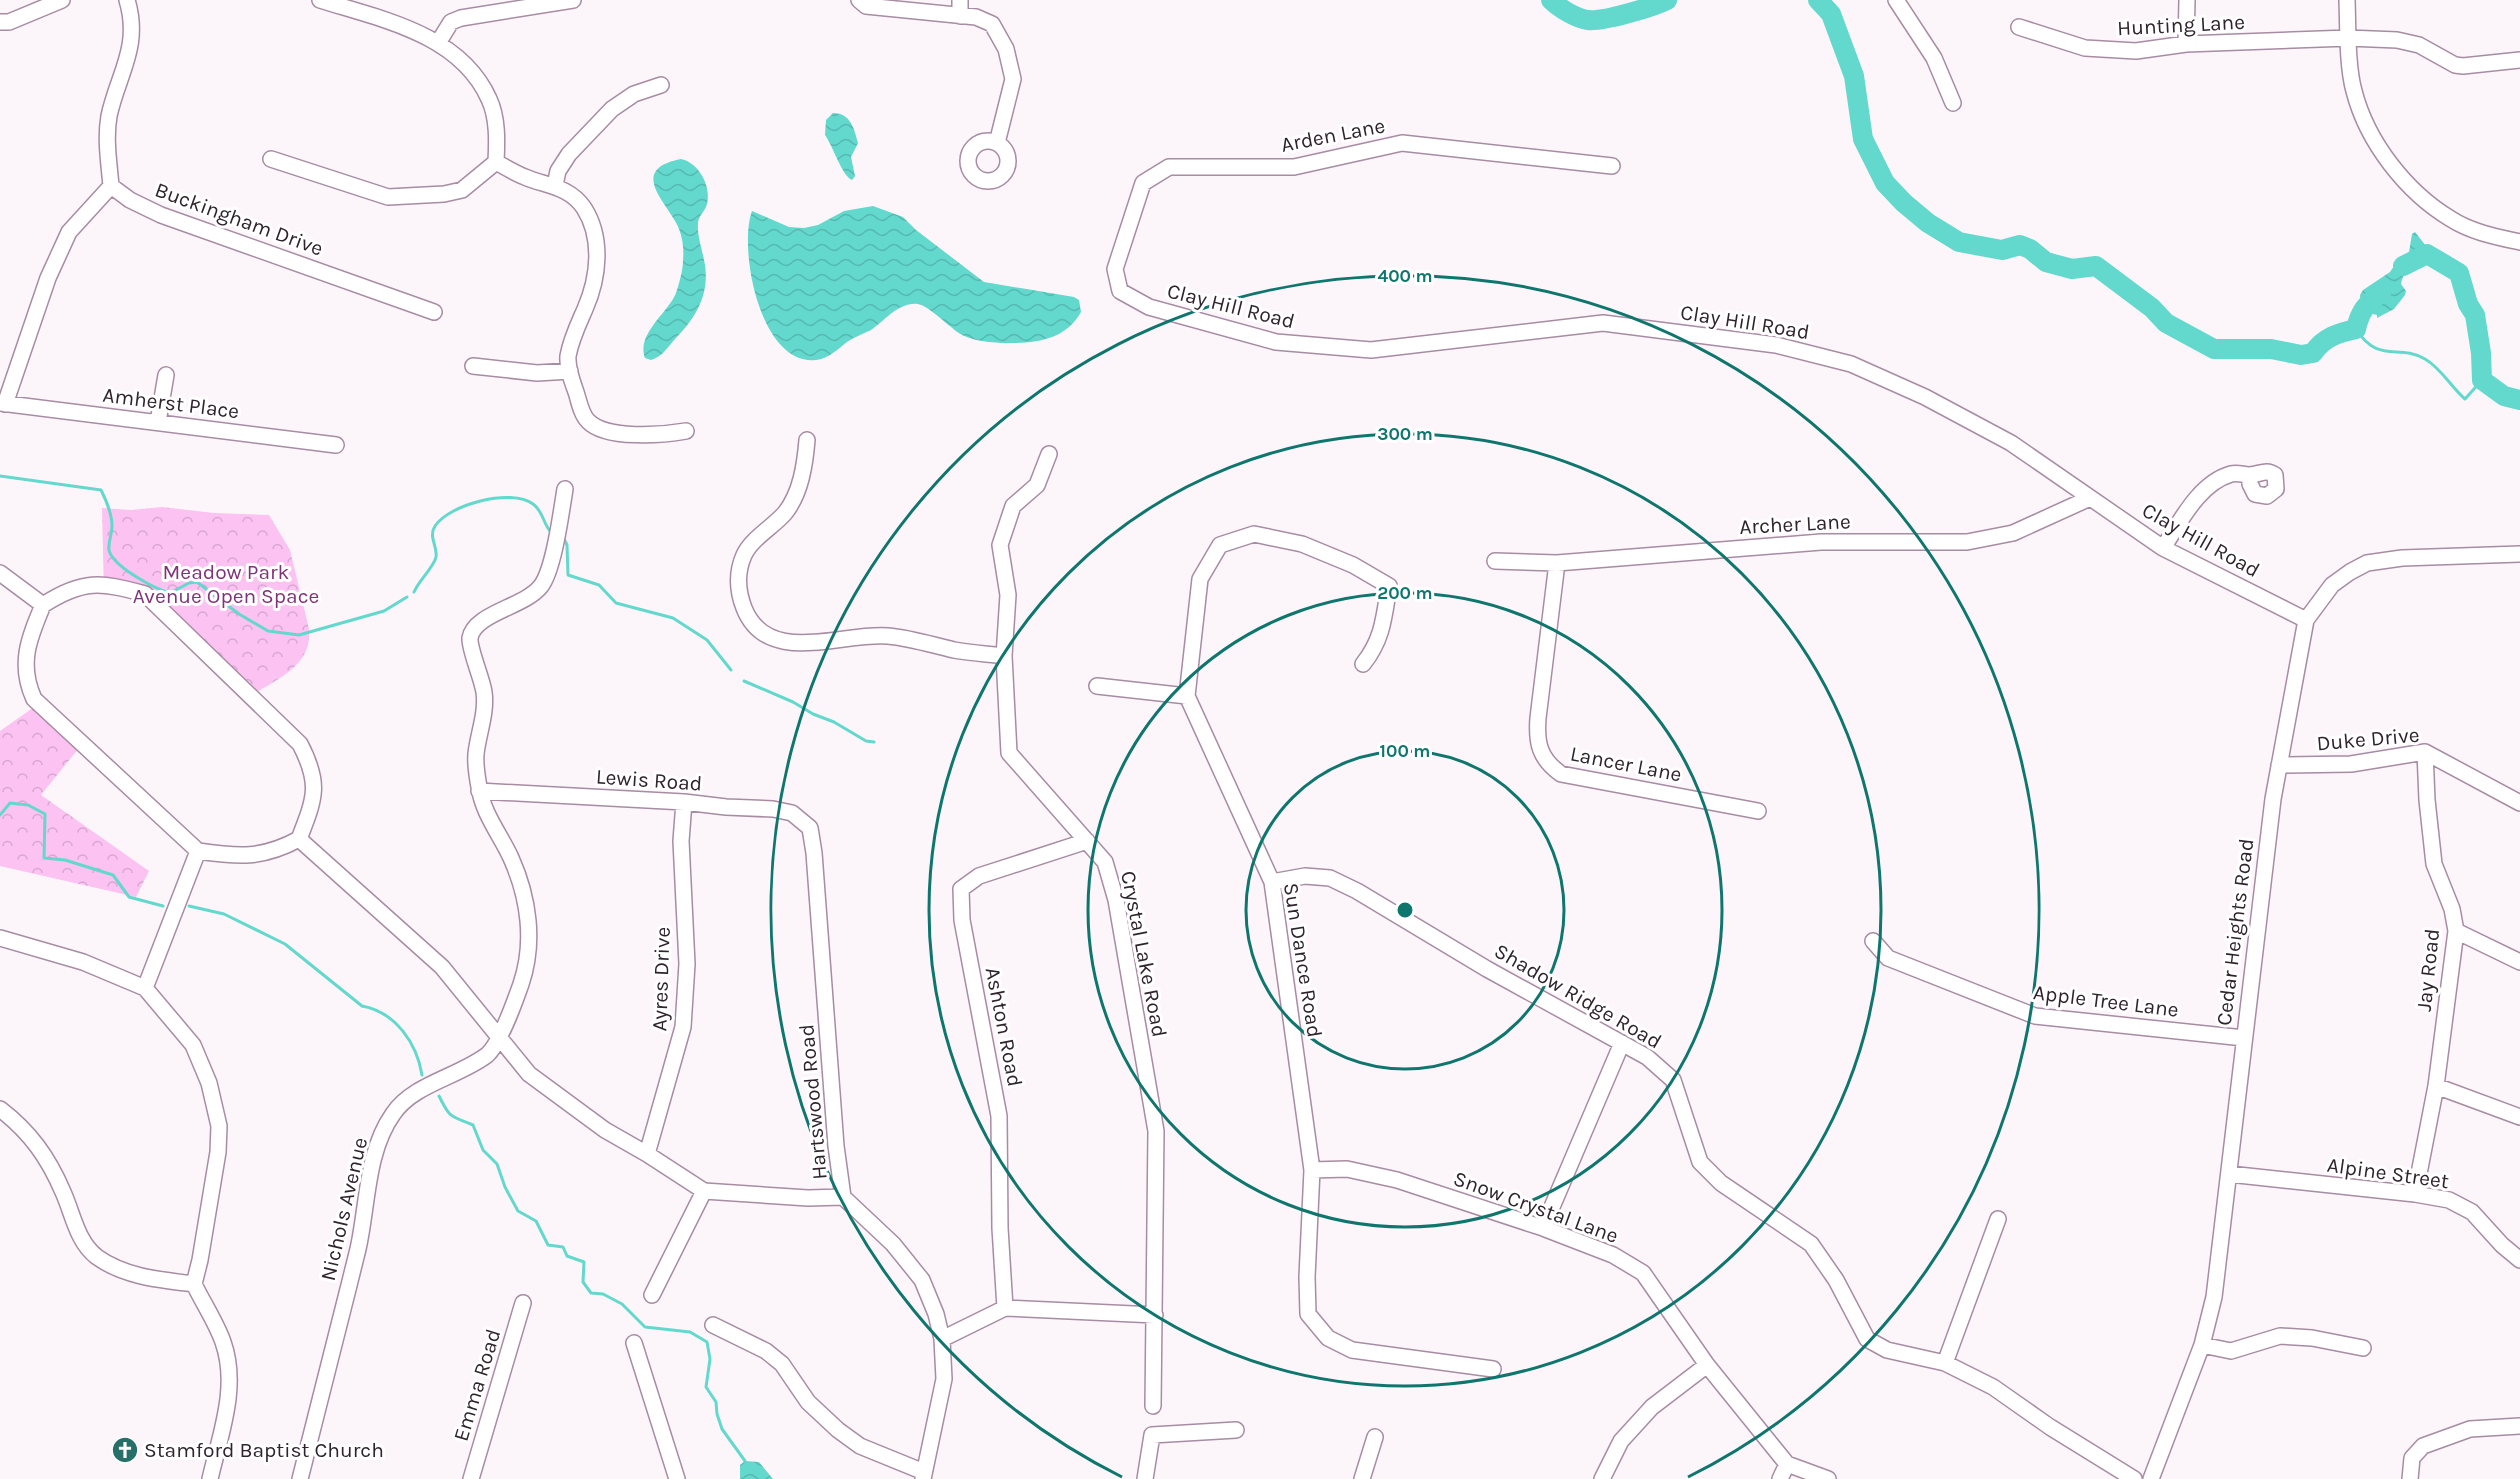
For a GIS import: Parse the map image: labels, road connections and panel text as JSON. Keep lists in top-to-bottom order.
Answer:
{
  "streets": {
    "street": [
      "Hunting Lane",
      "Arden Lane",
      "Buckingham Drive",
      "Clay Hill Road",
      "Amherst Place",
      "Archer Lane",
      "Duke Drive",
      "Lancer Lane",
      "Lewis Road",
      "Cedar Heights Road",
      "Crystal Lake Road",
      "Sun Dance Road",
      "Jay Road",
      "Ayres Drive",
      "Shadow Ridge Road",
      "Apple Tree Lane",
      "Ashton Road",
      "Hartswood Road",
      "Alpine Street",
      "Snow Crystal Lane",
      "Nichols Avenue",
      "Emma Road"
    ]
  },
  "crossings": [
    ["Arden Lane", "Clay Hill Road"],
    ["Clay Hill Road", "Archer Lane"],
    ["Clay Hill Road", "Cedar Heights Road"],
    ["Archer Lane", "Lancer Lane"],
    ["Duke Drive", "Cedar Heights Road"],
    ["Duke Drive", "Jay Road"],
    ["Lewis Road", "Ayres Drive"],
    ["Lewis Road", "Hartswood Road"],
    ["Lewis Road", "Nichols Avenue"],
    ["Cedar Heights Road", "Apple Tree Lane"],
    ["Cedar Heights Road", "Alpine Street"],
    ["Crystal Lake Road", "Ashton Road"],
    ["Sun Dance Road", "Shadow Ridge Road"],
    ["Sun Dance Road", "Snow Crystal Lane"],
    ["Jay Road", "Alpine Street"]
  ],
  "parks": ["Meadow Park Avenue Open Space"],
  "places": {
    "church": ["Stamford Baptist Church"]
  },
  "rings": [
    "400 m",
    "300 m",
    "200 m",
    "100 m"
  ]
}
